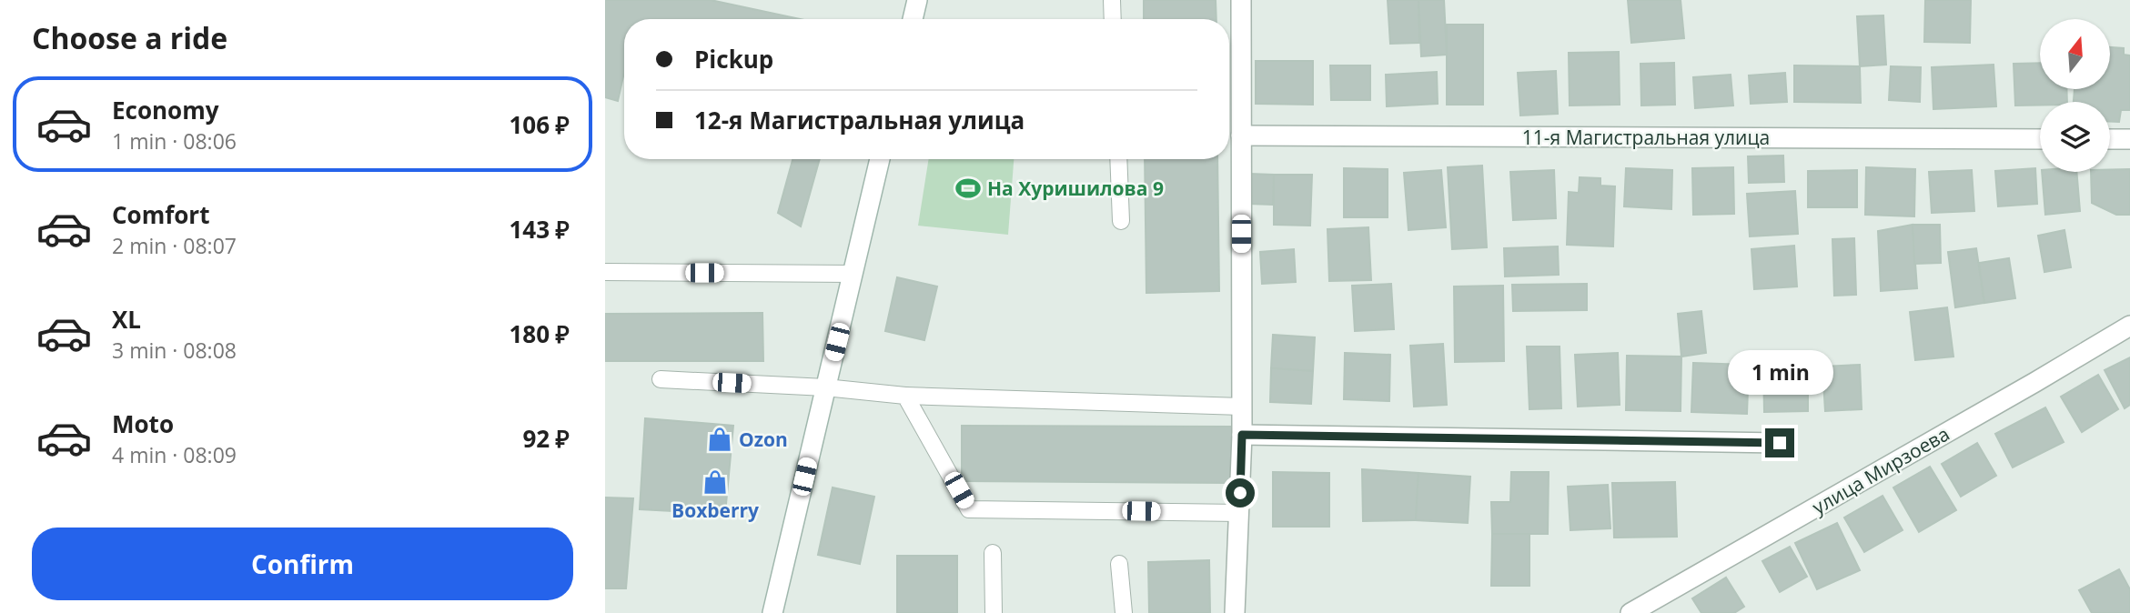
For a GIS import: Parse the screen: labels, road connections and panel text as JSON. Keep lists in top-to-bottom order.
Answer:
{
  "streets": {
    "street": ["11-я Магистральная улица", "улица Мирзоева"]
  },
  "places": {
    "sports": ["На Хуришилова 9"],
    "shop": ["Ozon", "Boxberry"]
  },
  "north": "top",
  "page": {
    "heading": "Choose a ride",
    "banner": ["Pickup", "12-я Магистральная улица"],
    "list": [
      {
        "name": "Economy",
        "note": "1 min · 08:06",
        "value": "106 ₽"
      },
      {
        "name": "Comfort",
        "note": "2 min · 08:07",
        "value": "143 ₽"
      },
      {
        "name": "XL",
        "note": "3 min · 08:08",
        "value": "180 ₽"
      },
      {
        "name": "Moto",
        "note": "4 min · 08:09",
        "value": "92 ₽"
      }
    ],
    "bubble": "1 min",
    "buttons": "Confirm"
  }
}
